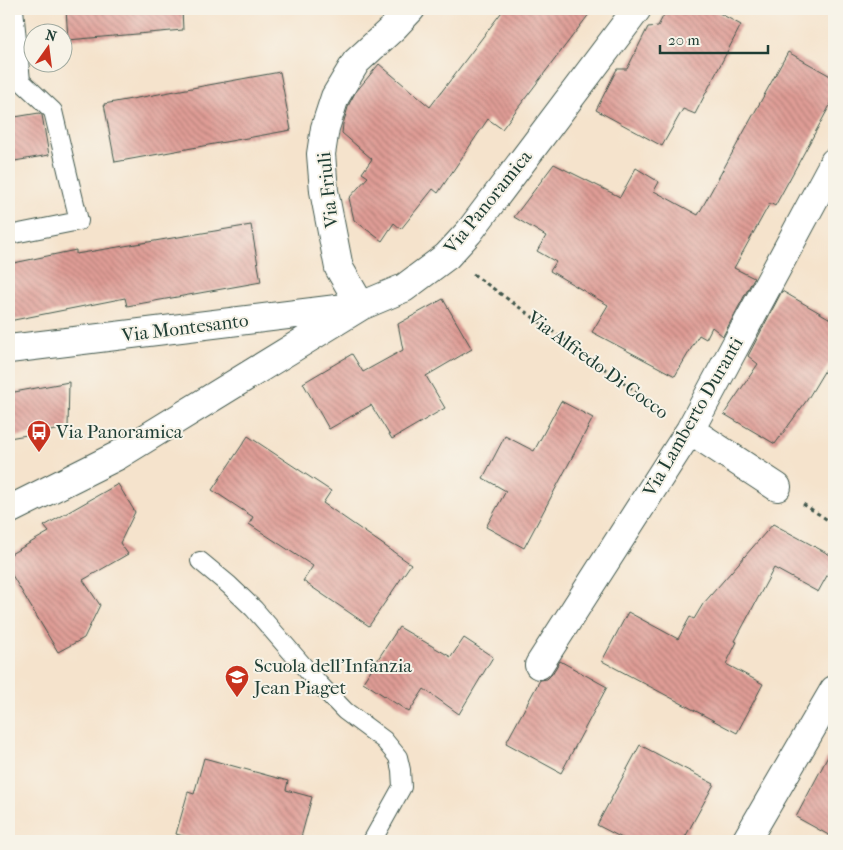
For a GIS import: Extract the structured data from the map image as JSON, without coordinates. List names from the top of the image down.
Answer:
{
  "streets": {
    "street": [
      "Via Friuli",
      "Via Panoramica",
      "Via Montesanto",
      "Via Alfredo Di Cocco",
      "Via Lamberto Duranti"
    ]
  },
  "crossings": [
    ["Via Friuli", "Via Panoramica"],
    ["Via Friuli", "Via Montesanto"],
    ["Via Panoramica", "Via Montesanto"],
    ["Via Panoramica", "Via Alfredo Di Cocco"],
    ["Via Alfredo Di Cocco", "Via Lamberto Duranti"]
  ],
  "places": {
    "bus stop": ["Via Panoramica"],
    "school or university": ["Scuola dell'Infanzia Jean Piaget"]
  },
  "scale_bar": "20 m",
  "north": "top"
}
